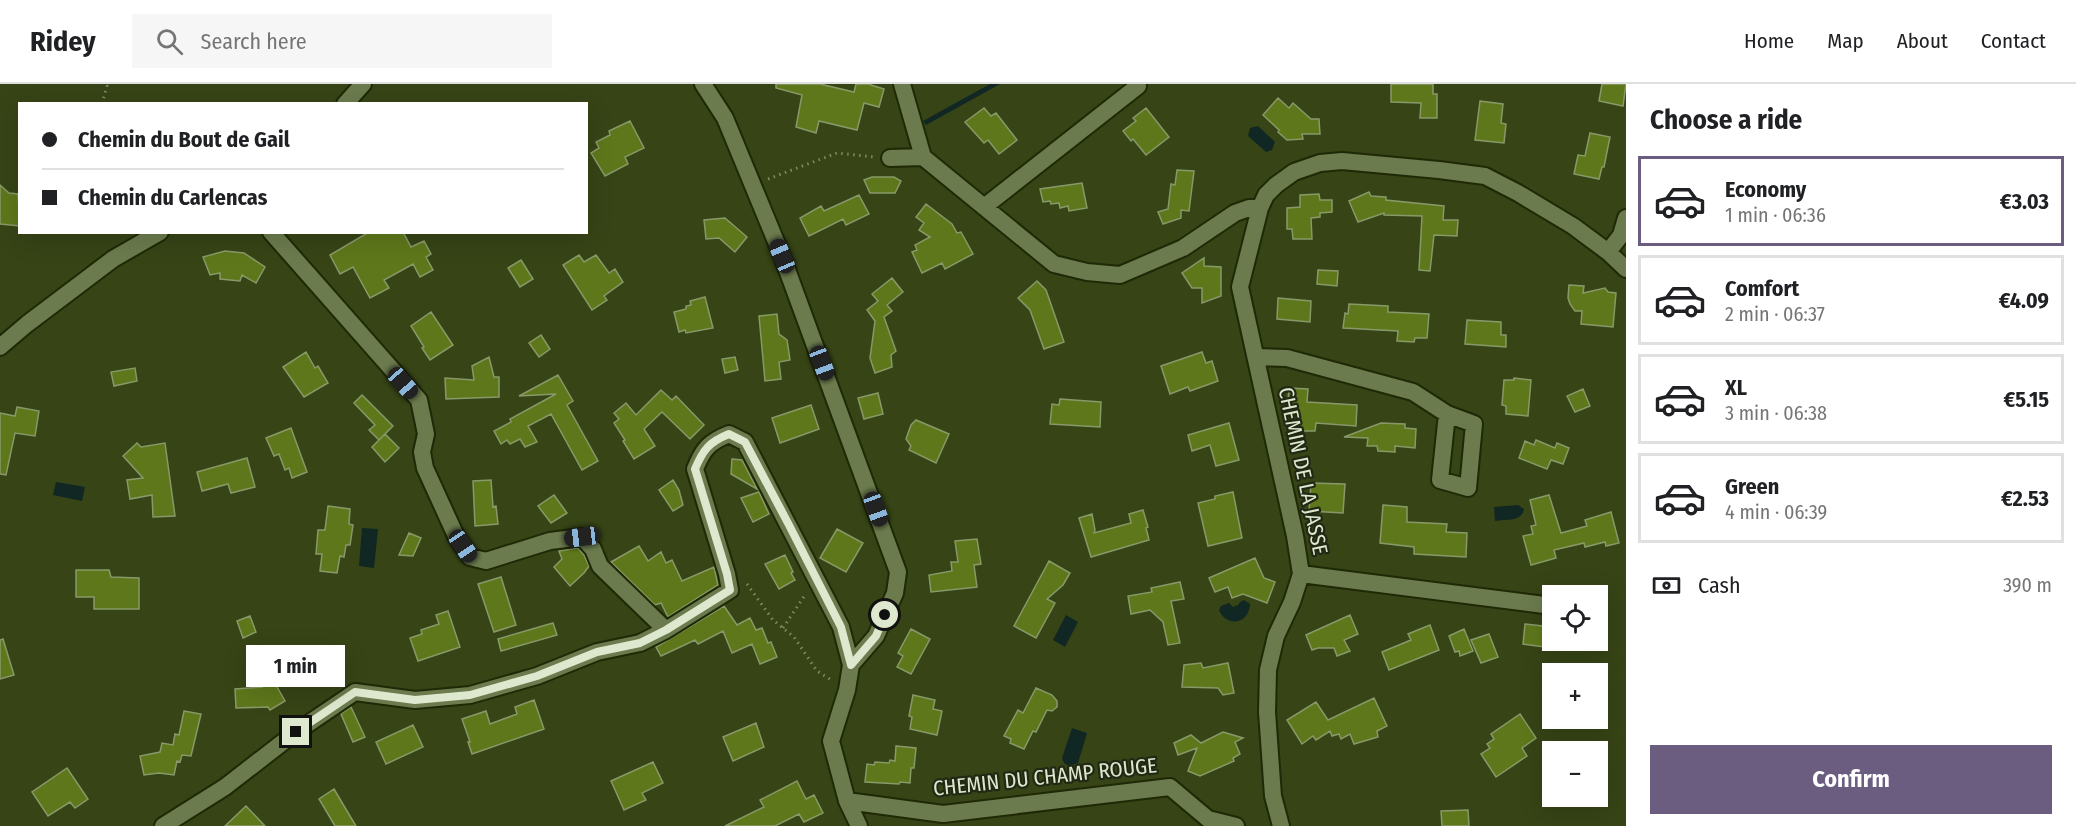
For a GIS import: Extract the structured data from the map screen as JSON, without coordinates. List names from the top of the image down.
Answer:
{
  "streets": {
    "street": ["CHEMIN DE LA JASSE", "CHEMIN DU CHAMP ROUGE"]
  },
  "page": {
    "header": "Ridey",
    "search": "Search here",
    "nav": [
      "Home",
      "Map",
      "About",
      "Contact"
    ],
    "heading": "Choose a ride",
    "banner": ["Chemin du Bout de Gail", "Chemin du Carlencas"],
    "list": [
      {
        "name": "Economy",
        "note": "1 min · 06:36",
        "value": "€3.03"
      },
      {
        "name": "Comfort",
        "note": "2 min · 06:37",
        "value": "€4.09"
      },
      {
        "name": "XL",
        "note": "3 min · 06:38",
        "value": "€5.15"
      },
      {
        "name": "Green",
        "note": "4 min · 06:39",
        "value": "€2.53"
      }
    ],
    "pay": ["Cash", "390 m"],
    "map_buttons": ["+", "−"],
    "bubble": "1 min",
    "buttons": "Confirm"
  }
}
